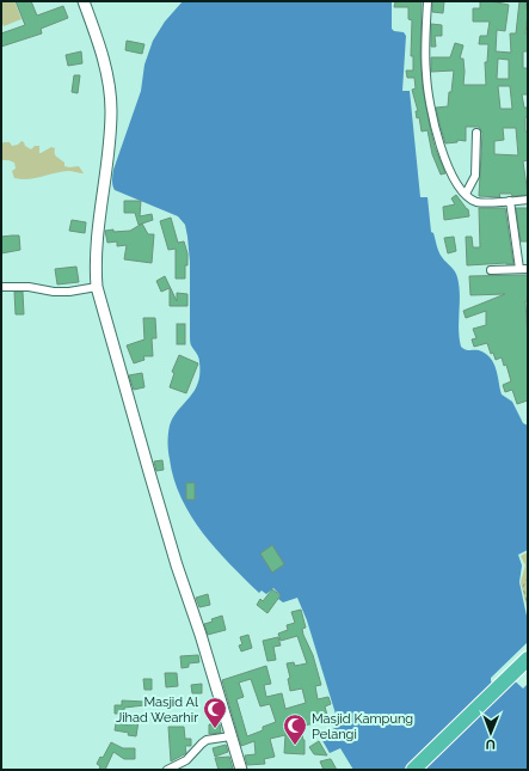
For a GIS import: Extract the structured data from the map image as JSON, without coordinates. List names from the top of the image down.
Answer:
{
  "places": {
    "mosque": ["Masjid Al Jihad Wearhir", "Masjid Kampung Pelangi"]
  },
  "north": "bottom"
}
